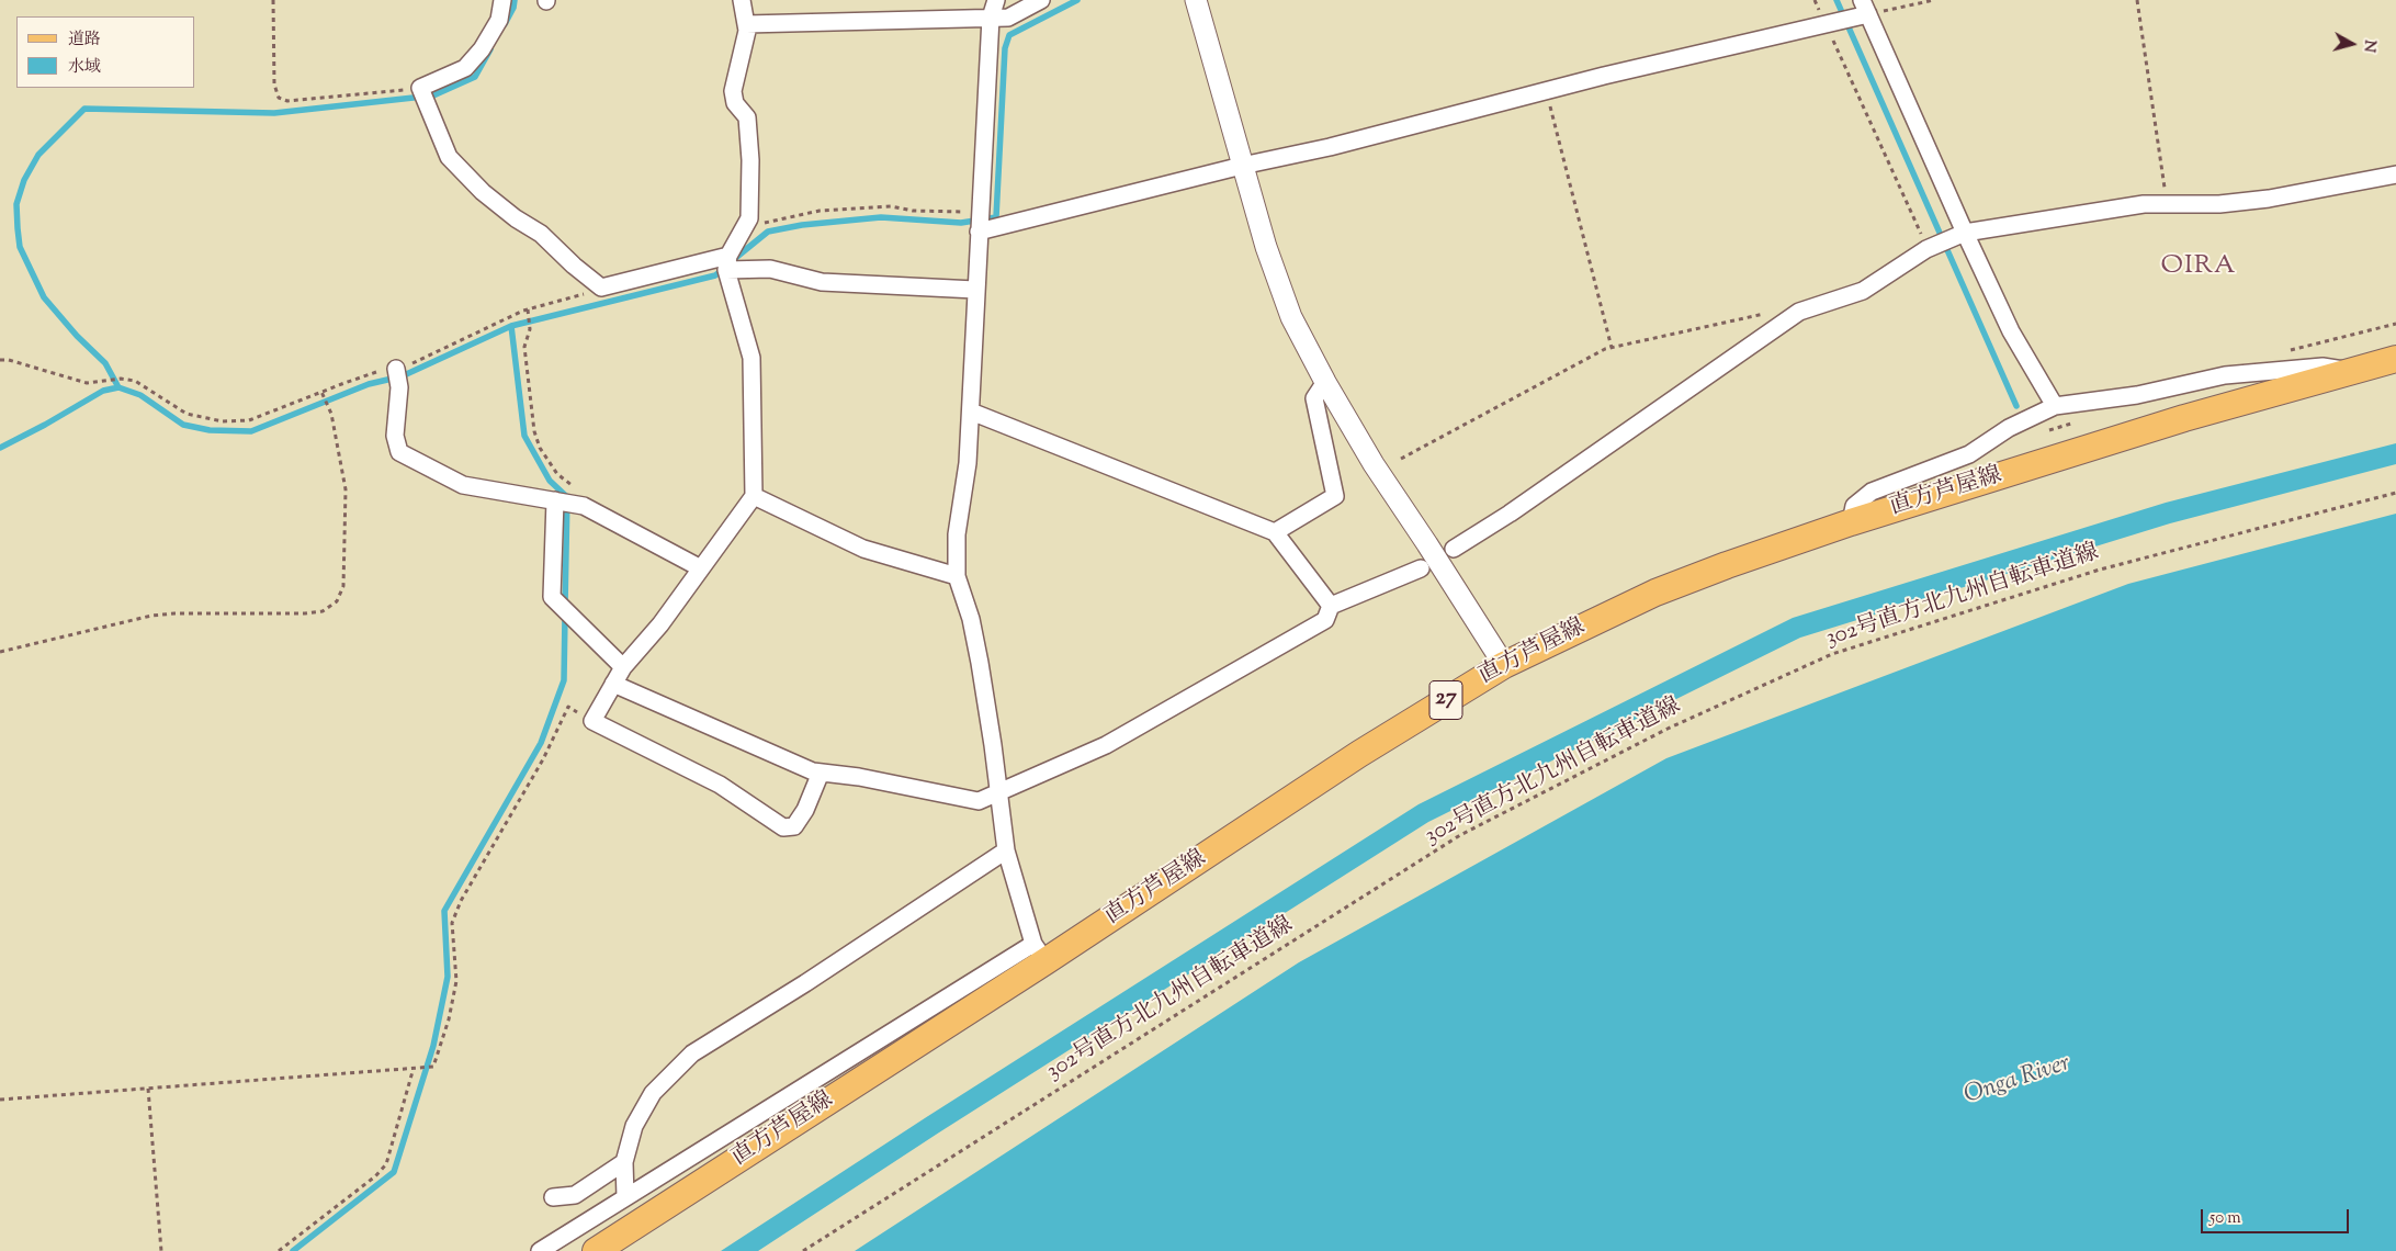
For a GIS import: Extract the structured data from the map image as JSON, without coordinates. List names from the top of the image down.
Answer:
{
  "streets": {
    "main road": ["直方芦屋線", "27"],
    "path": ["302号直方北九州自転車道線"]
  },
  "districts": ["OIRA"],
  "water": ["Onga River"],
  "legend": ["道路", "水域"],
  "scale_bar": "50 m",
  "north": "right"
}
